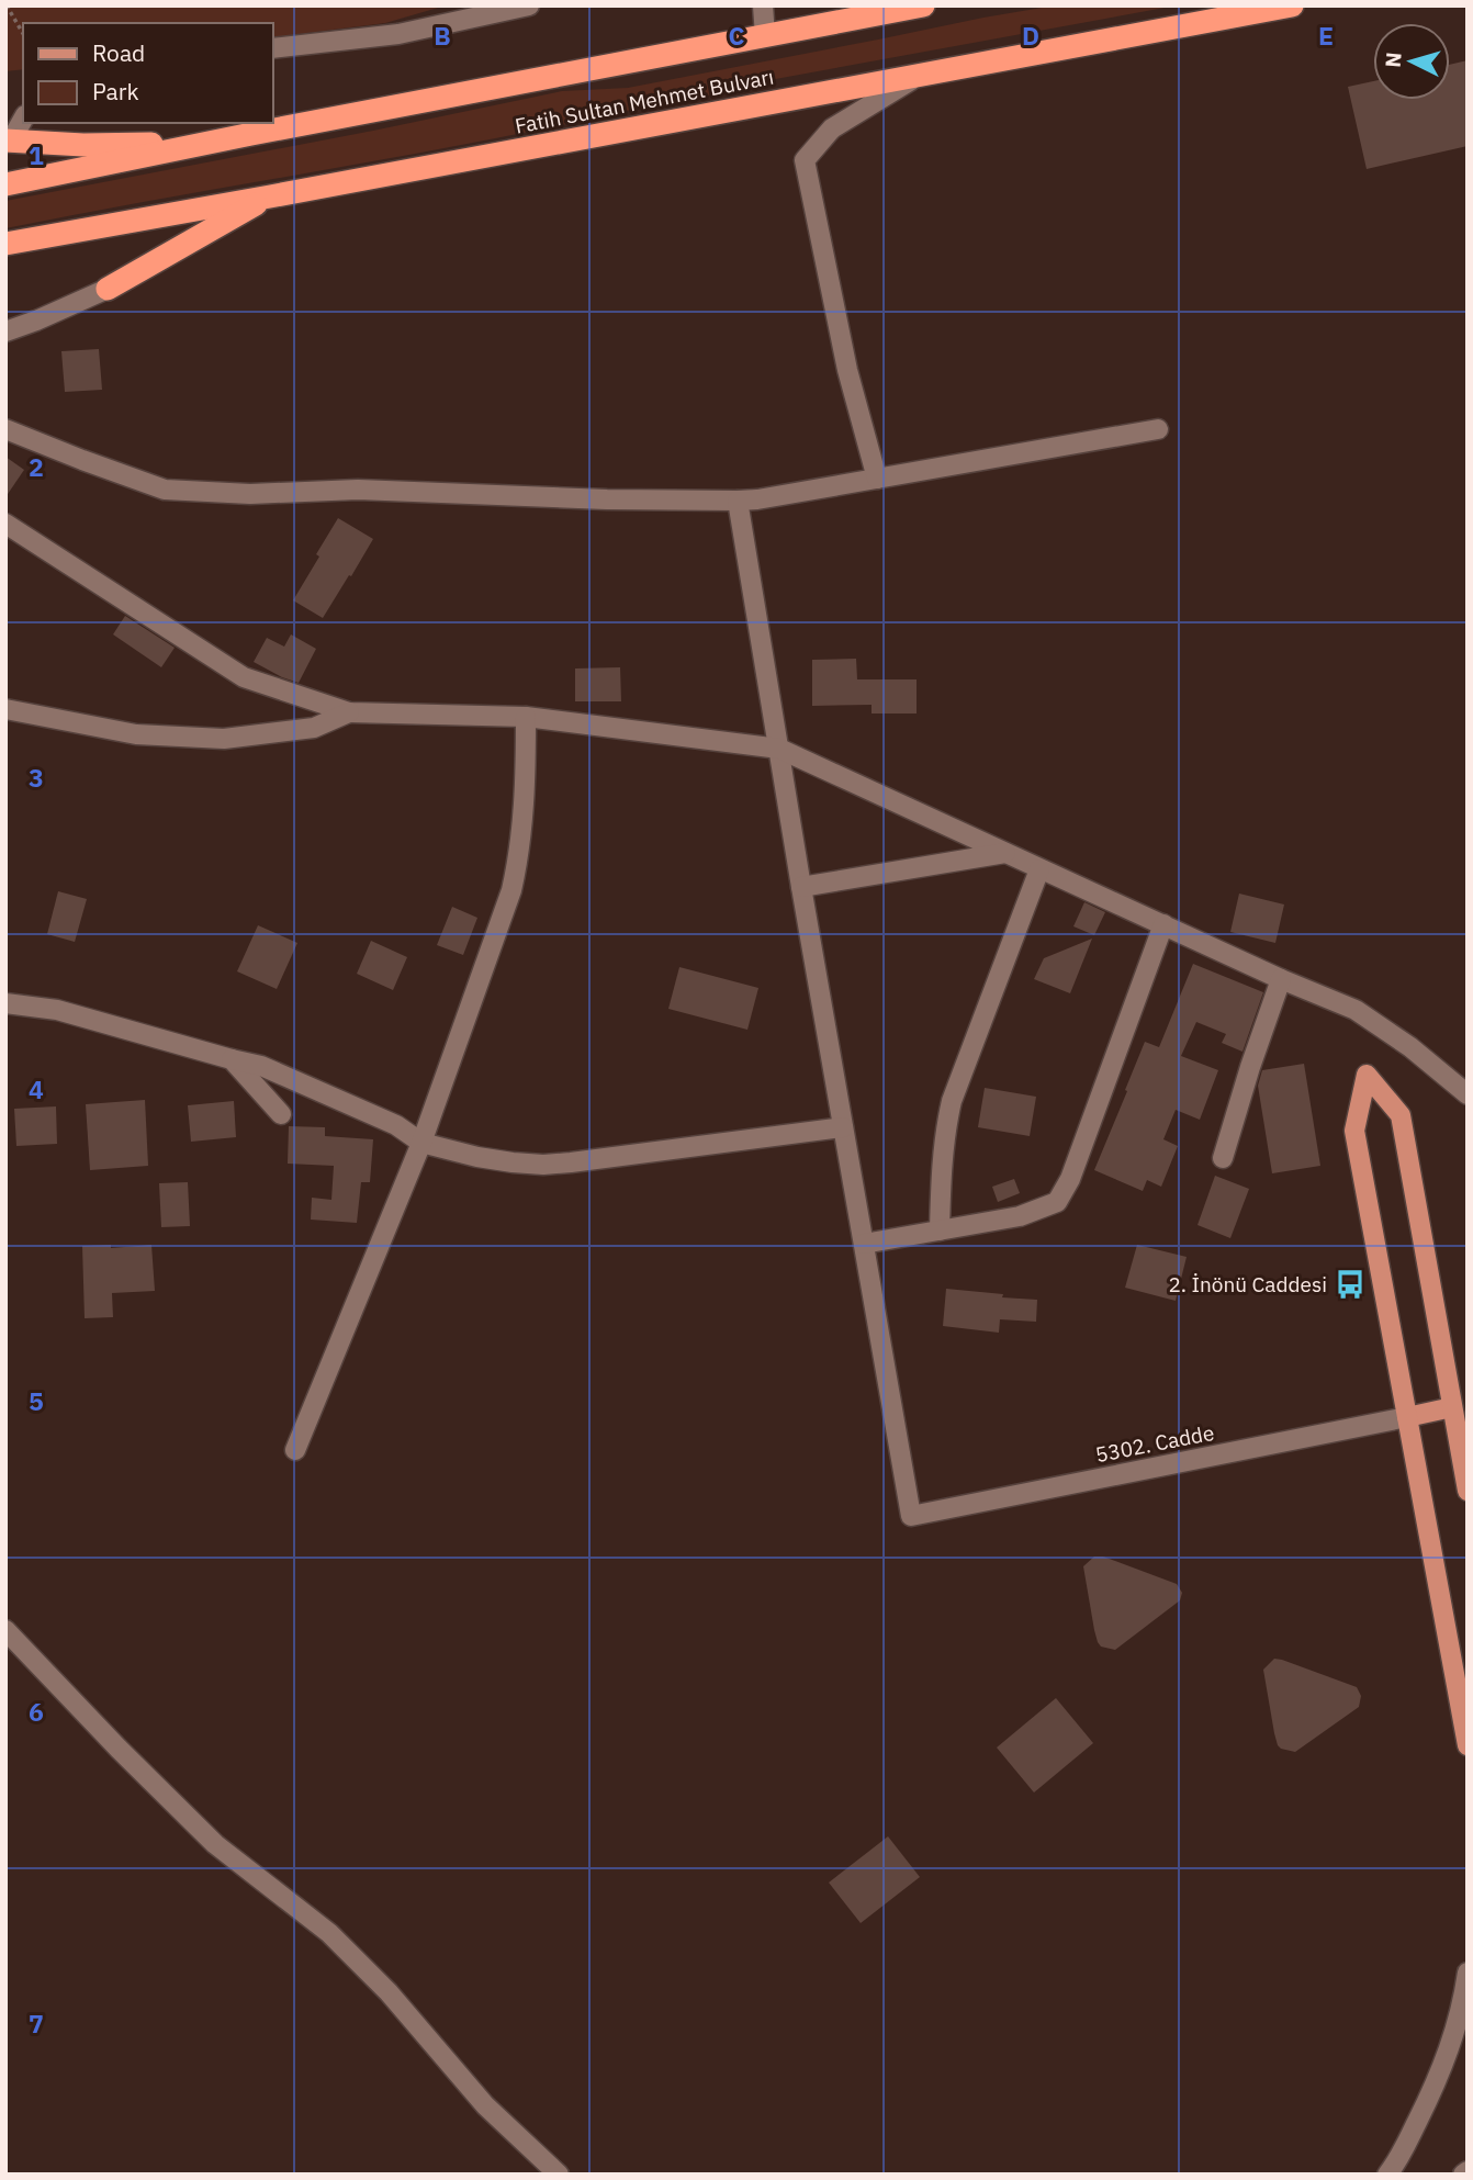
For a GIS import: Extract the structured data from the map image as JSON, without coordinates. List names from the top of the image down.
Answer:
{
  "streets": {
    "highway": ["Fatih Sultan Mehmet Bulvarı"],
    "street": ["5302. Cadde"]
  },
  "places": {
    "bus stop": ["2. İnönü Caddesi"]
  },
  "legend": ["Road", "Park"],
  "north": "left",
  "grid": {
    "columns": [
      "B",
      "C",
      "D",
      "E"
    ],
    "rows": [
      "1",
      "2",
      "3",
      "4",
      "5",
      "6",
      "7"
    ]
  }
}
